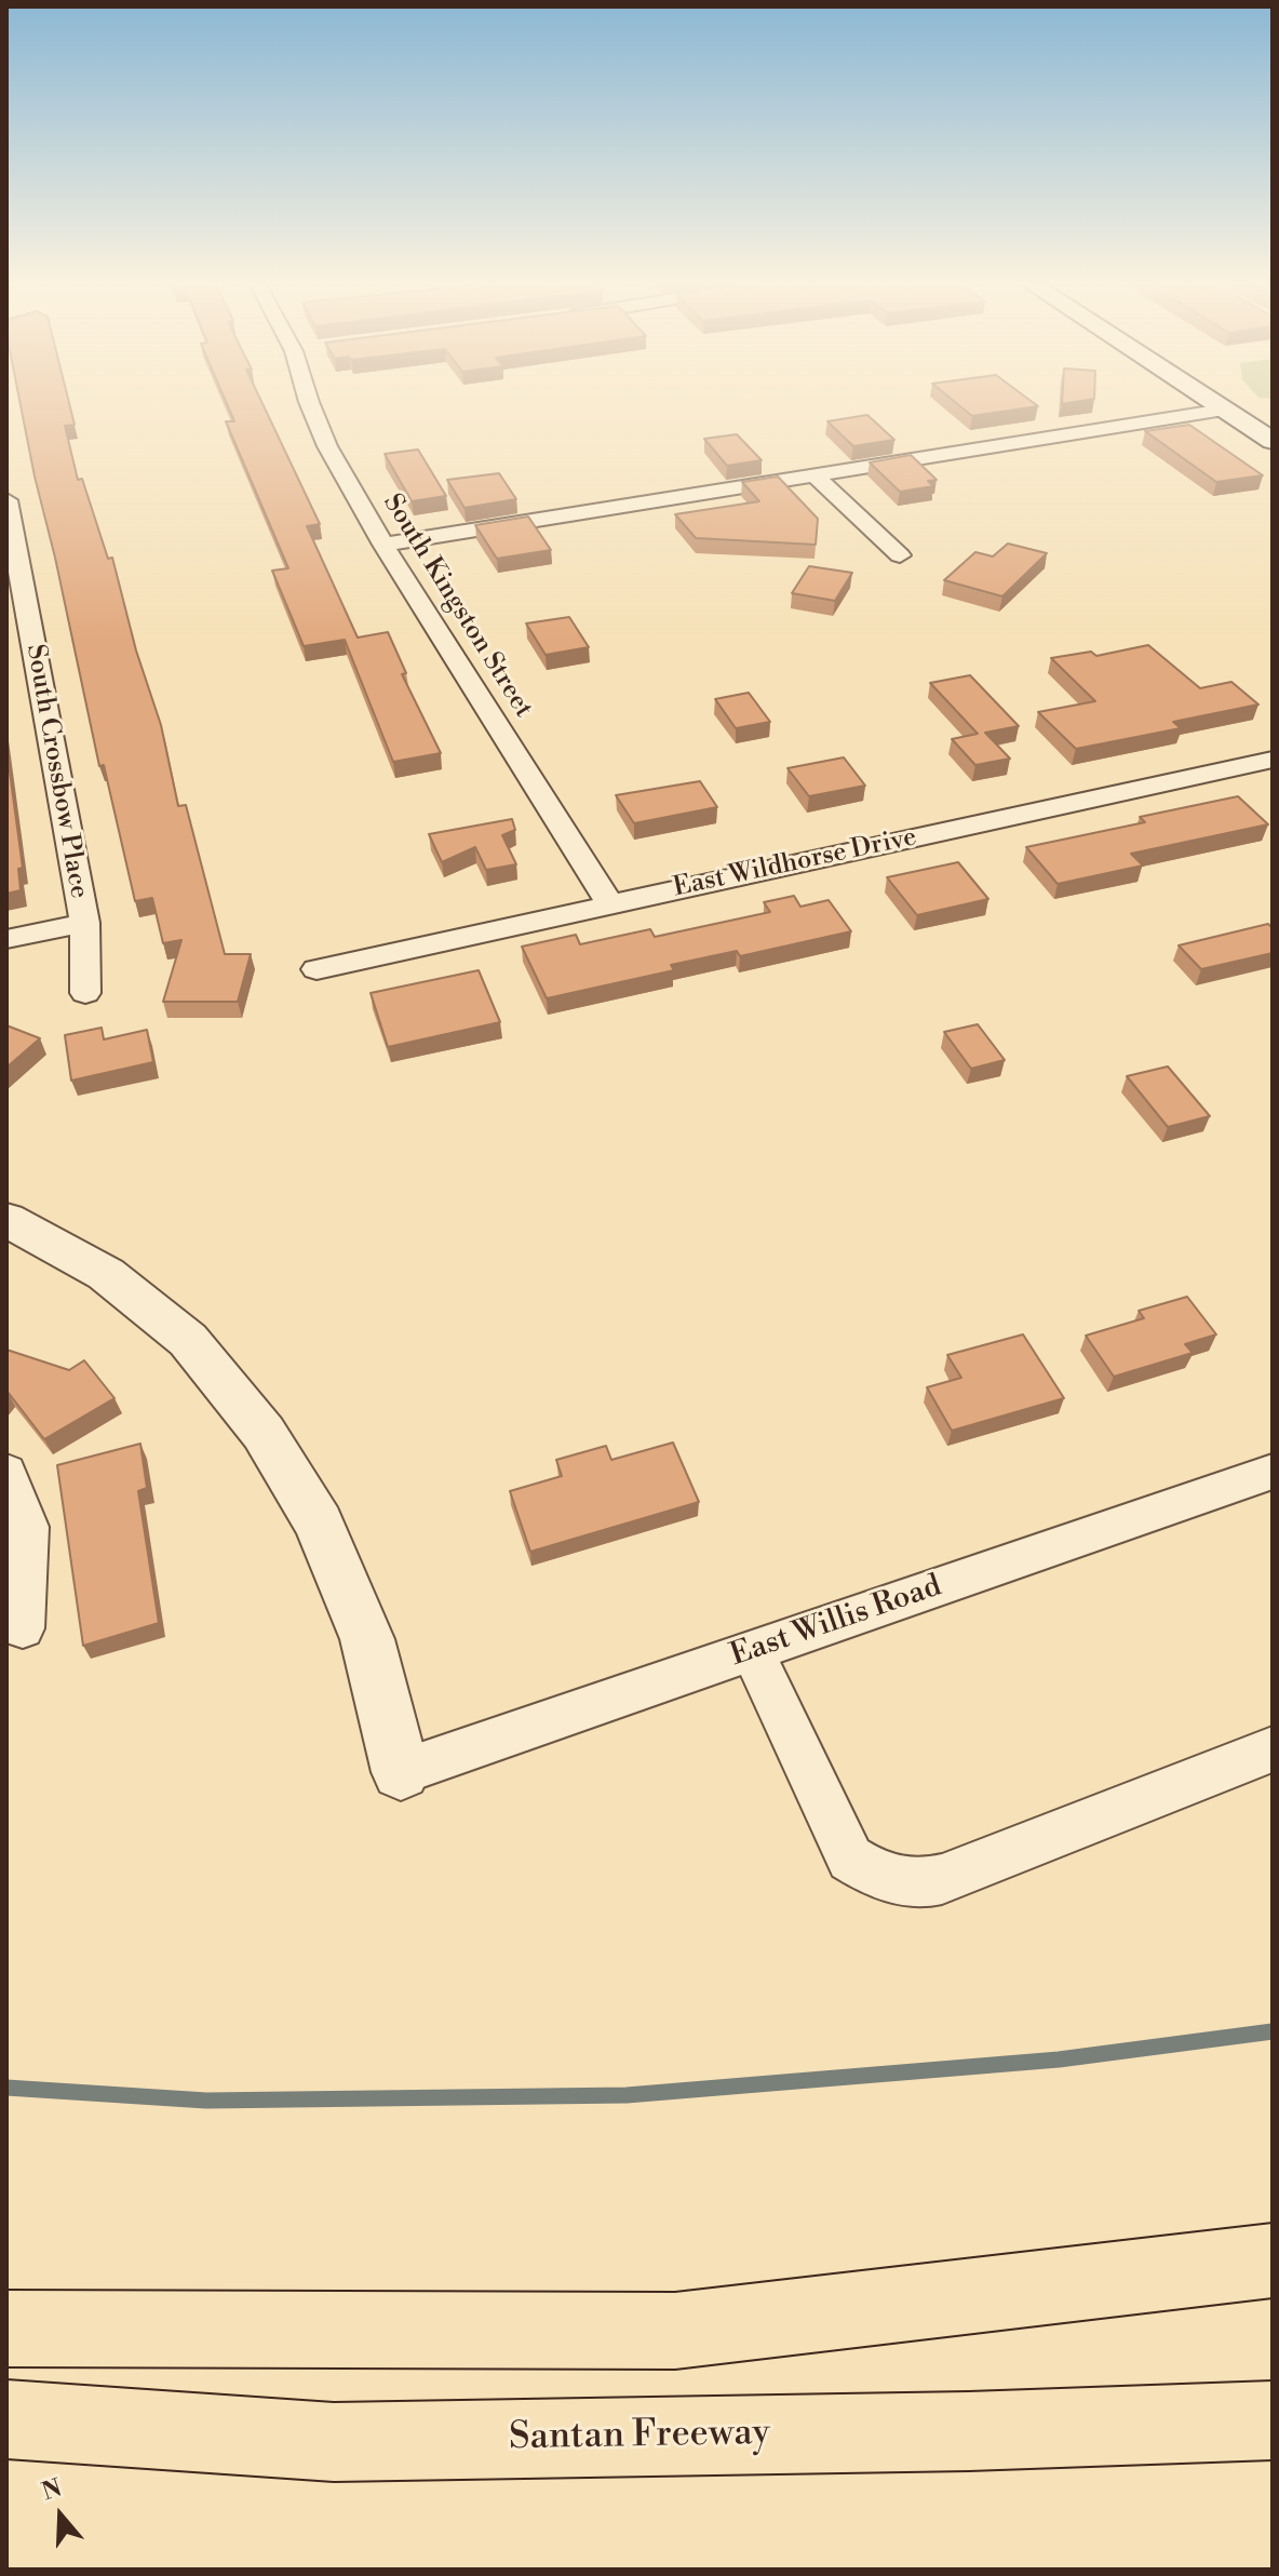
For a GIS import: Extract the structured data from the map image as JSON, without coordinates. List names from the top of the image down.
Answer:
{
  "streets": {
    "highway": ["Santan Freeway"],
    "street": [
      "South Kingston Street",
      "South Crossbow Place",
      "East Wildhorse Drive",
      "East Willis Road"
    ]
  },
  "crossings": [
    ["South Kingston Street", "East Wildhorse Drive"]
  ],
  "north": "top"
}
